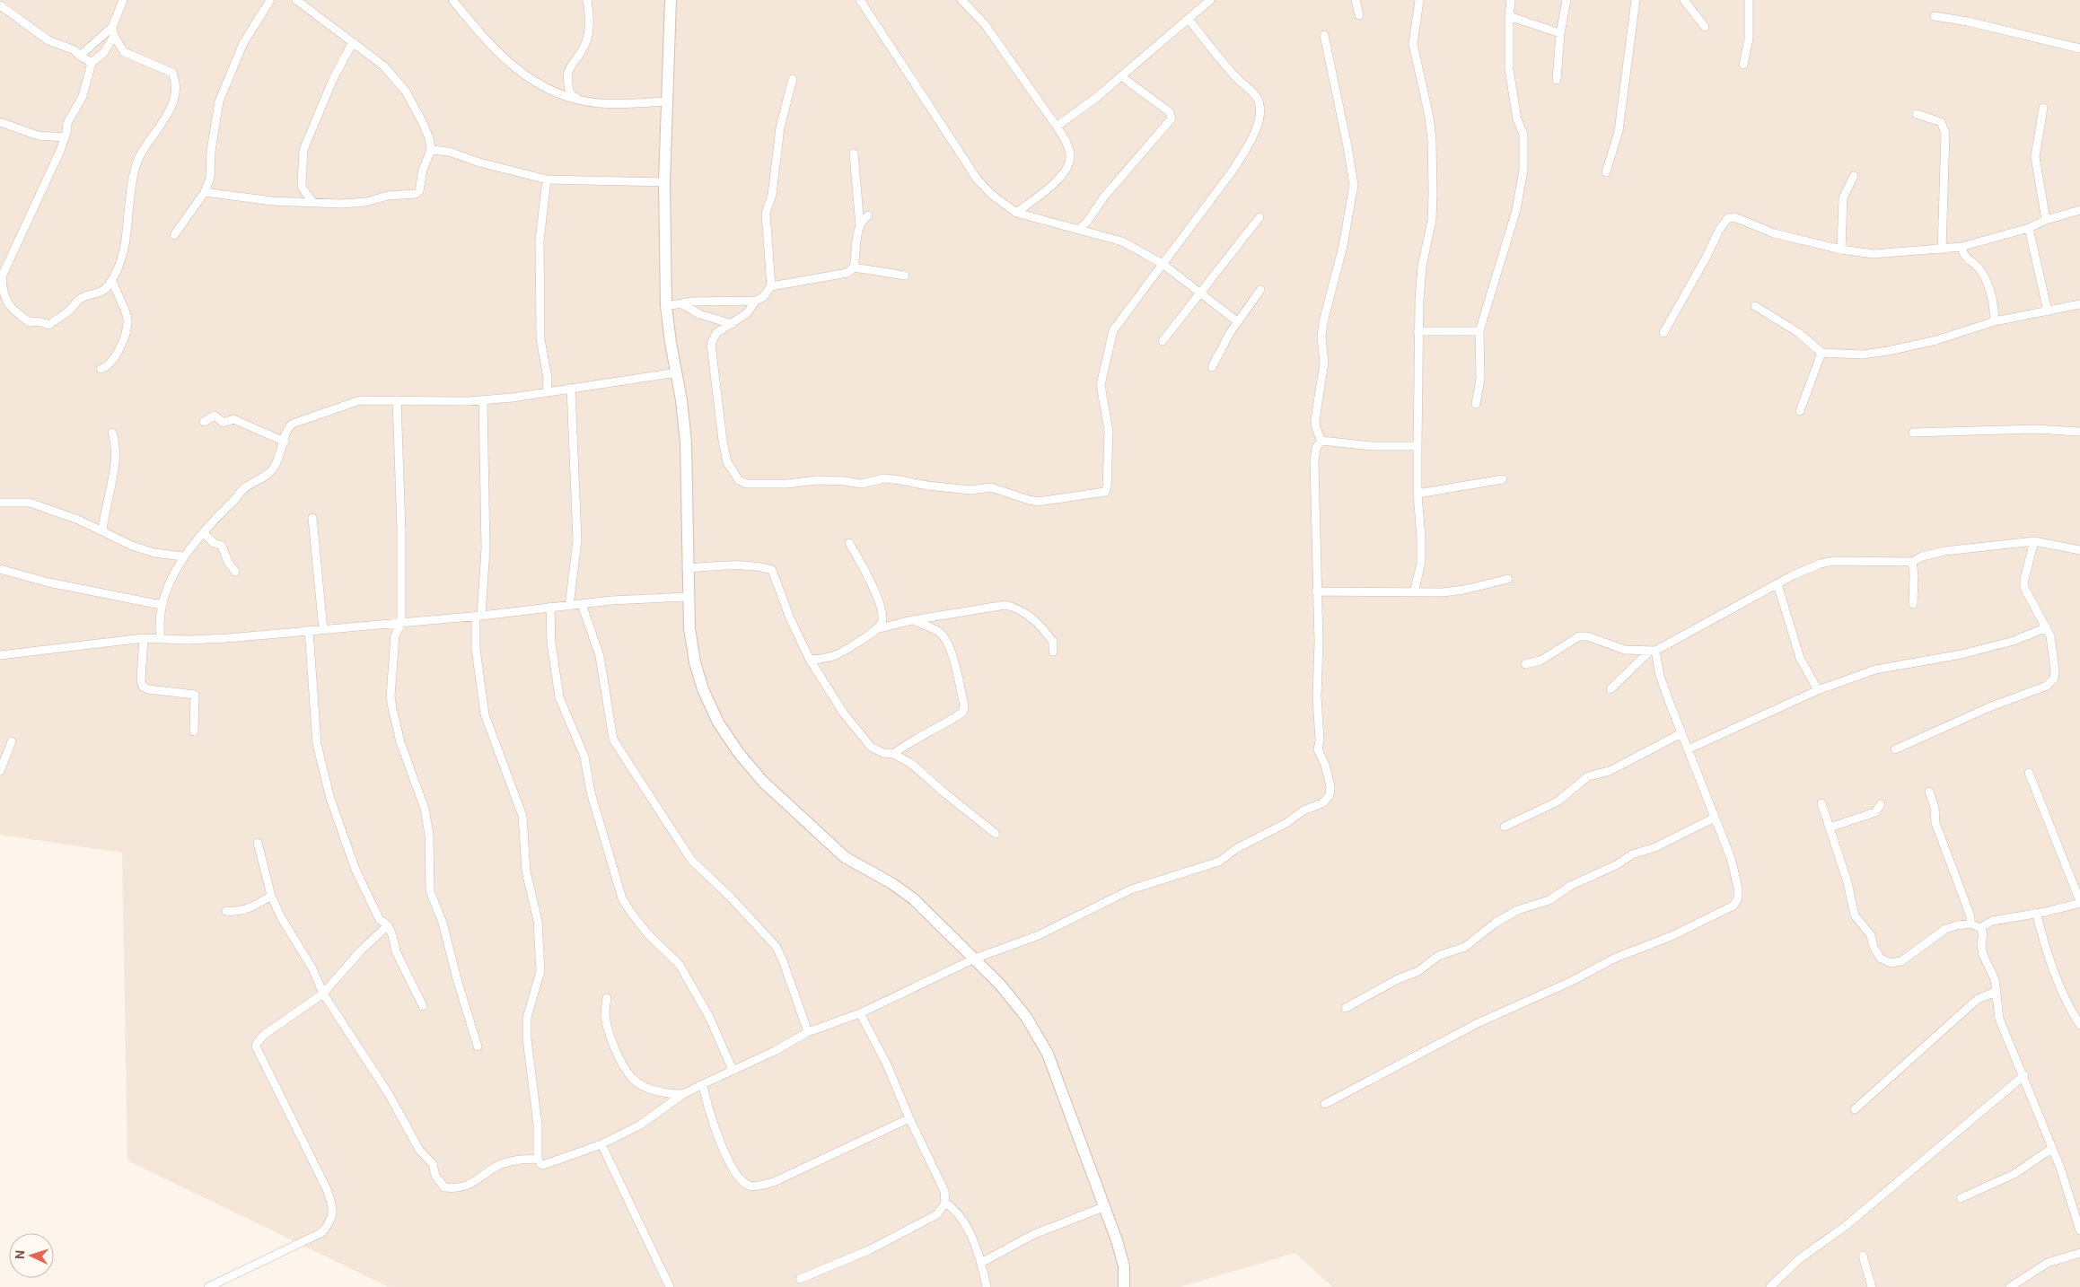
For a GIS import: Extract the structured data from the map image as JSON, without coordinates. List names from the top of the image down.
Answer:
{
  "north": "left"
}
